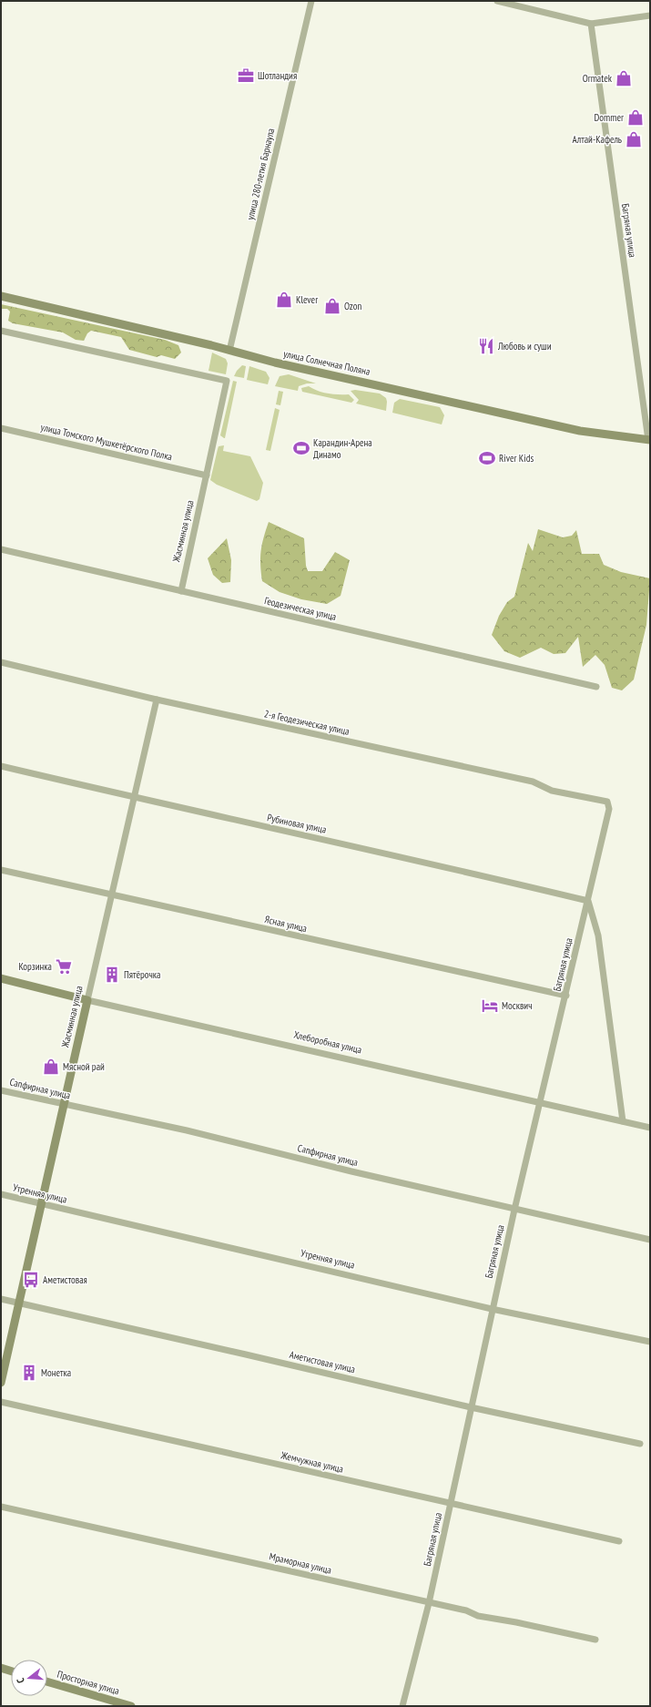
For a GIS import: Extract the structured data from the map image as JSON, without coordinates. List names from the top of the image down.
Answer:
{
  "streets": {
    "street": [
      "улица 280-летия Барнаула",
      "Багряная улица",
      "улица Солнечная Поляна",
      "улица Томского Мушкетёрского Полка",
      "Жасминная улица",
      "Геодезическая улица",
      "2-я Геодезическая улица",
      "Рубиновая улица",
      "Ясная улица",
      "Хлеборобная улица",
      "Сапфирная улица",
      "Утренняя улица",
      "Аметистовая улица",
      "Жемчужная улица",
      "Мраморная улица",
      "Просторная улица"
    ]
  },
  "crossings": [
    ["улица 280-летия Барнаула", "улица Солнечная Поляна"],
    ["Багряная улица", "улица Солнечная Поляна"],
    ["Багряная улица", "2-я Геодезическая улица"],
    ["Багряная улица", "Рубиновая улица"],
    ["Багряная улица", "Ясная улица"],
    ["Багряная улица", "Хлеборобная улица"],
    ["Багряная улица", "Сапфирная улица"],
    ["Багряная улица", "Утренняя улица"],
    ["Багряная улица", "Аметистовая улица"],
    ["Багряная улица", "Жемчужная улица"],
    ["Багряная улица", "Мраморная улица"],
    ["улица Томского Мушкетёрского Полка", "Жасминная улица"],
    ["Жасминная улица", "Геодезическая улица"],
    ["Жасминная улица", "2-я Геодезическая улица"],
    ["Жасминная улица", "Рубиновая улица"],
    ["Жасминная улица", "Ясная улица"],
    ["Жасминная улица", "Хлеборобная улица"],
    ["Жасминная улица", "Сапфирная улица"],
    ["Жасминная улица", "Утренняя улица"],
    ["Жасминная улица", "Аметистовая улица"]
  ],
  "places": {
    "office": ["Шотландия"],
    "shop": [
      "Ormatek",
      "Dommer",
      "Алтай-Кафель",
      "Klever",
      "Ozon",
      "Мясной рай"
    ],
    "restaurant": ["Любовь и суши"],
    "sports": ["Карандин-Арена Динамо", "River Kids"],
    "supermarket": ["Корзинка"],
    "building": ["Пятёрочка", "Монетка"],
    "hotel": ["Москвич"],
    "bus stop": ["Аметистовая"]
  },
  "north": "left"
}
